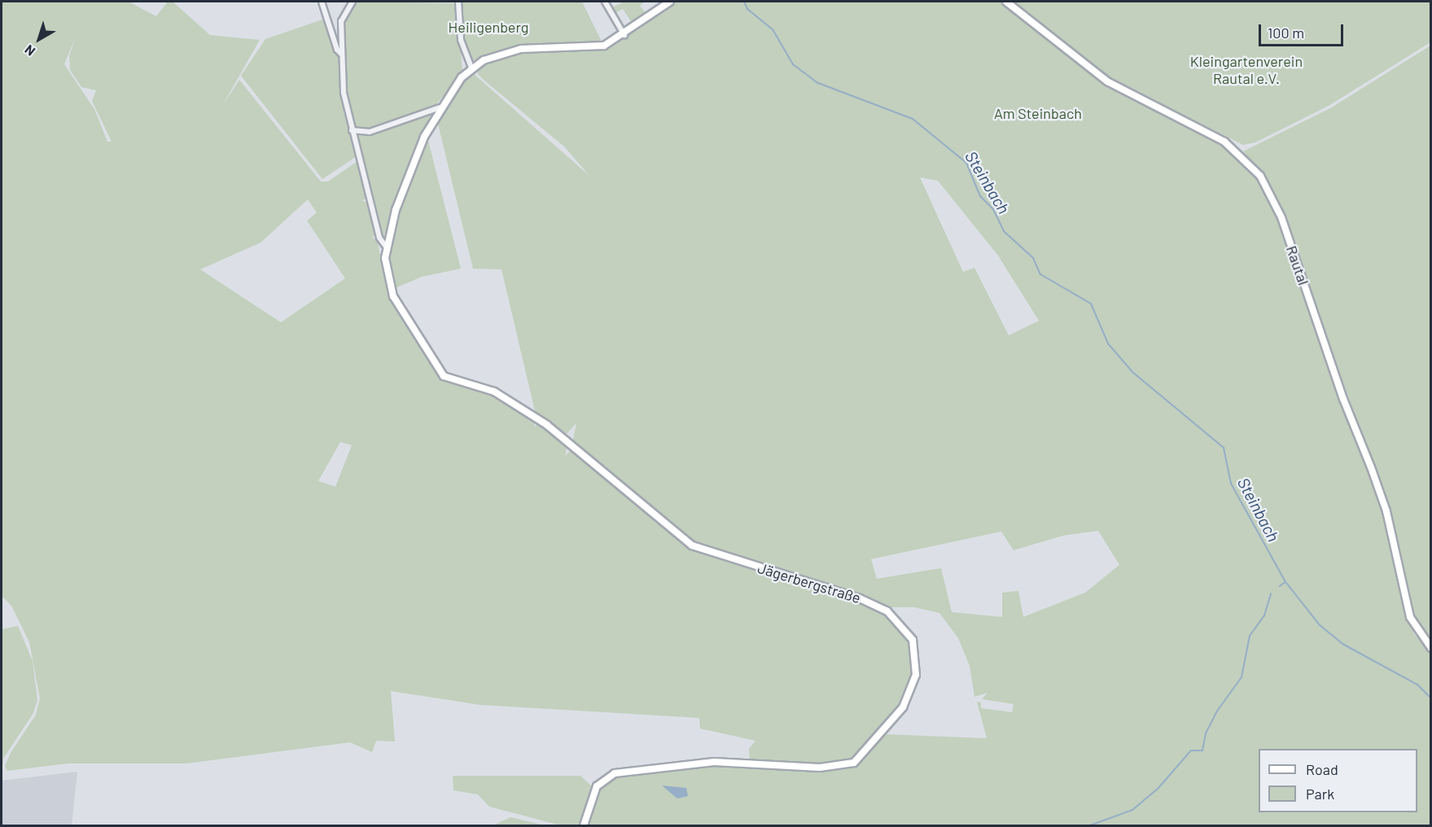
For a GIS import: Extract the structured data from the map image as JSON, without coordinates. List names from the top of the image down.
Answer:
{
  "streets": {
    "street": ["Rautal", "Jägerbergstraße"]
  },
  "water": ["Steinbach"],
  "parks": ["Heiligenberg", "Kleingartenverein Rautal e.V.", "Am Steinbach"],
  "legend": ["Road", "Park"],
  "scale_bar": "100 m",
  "north": "bottom left"
}
